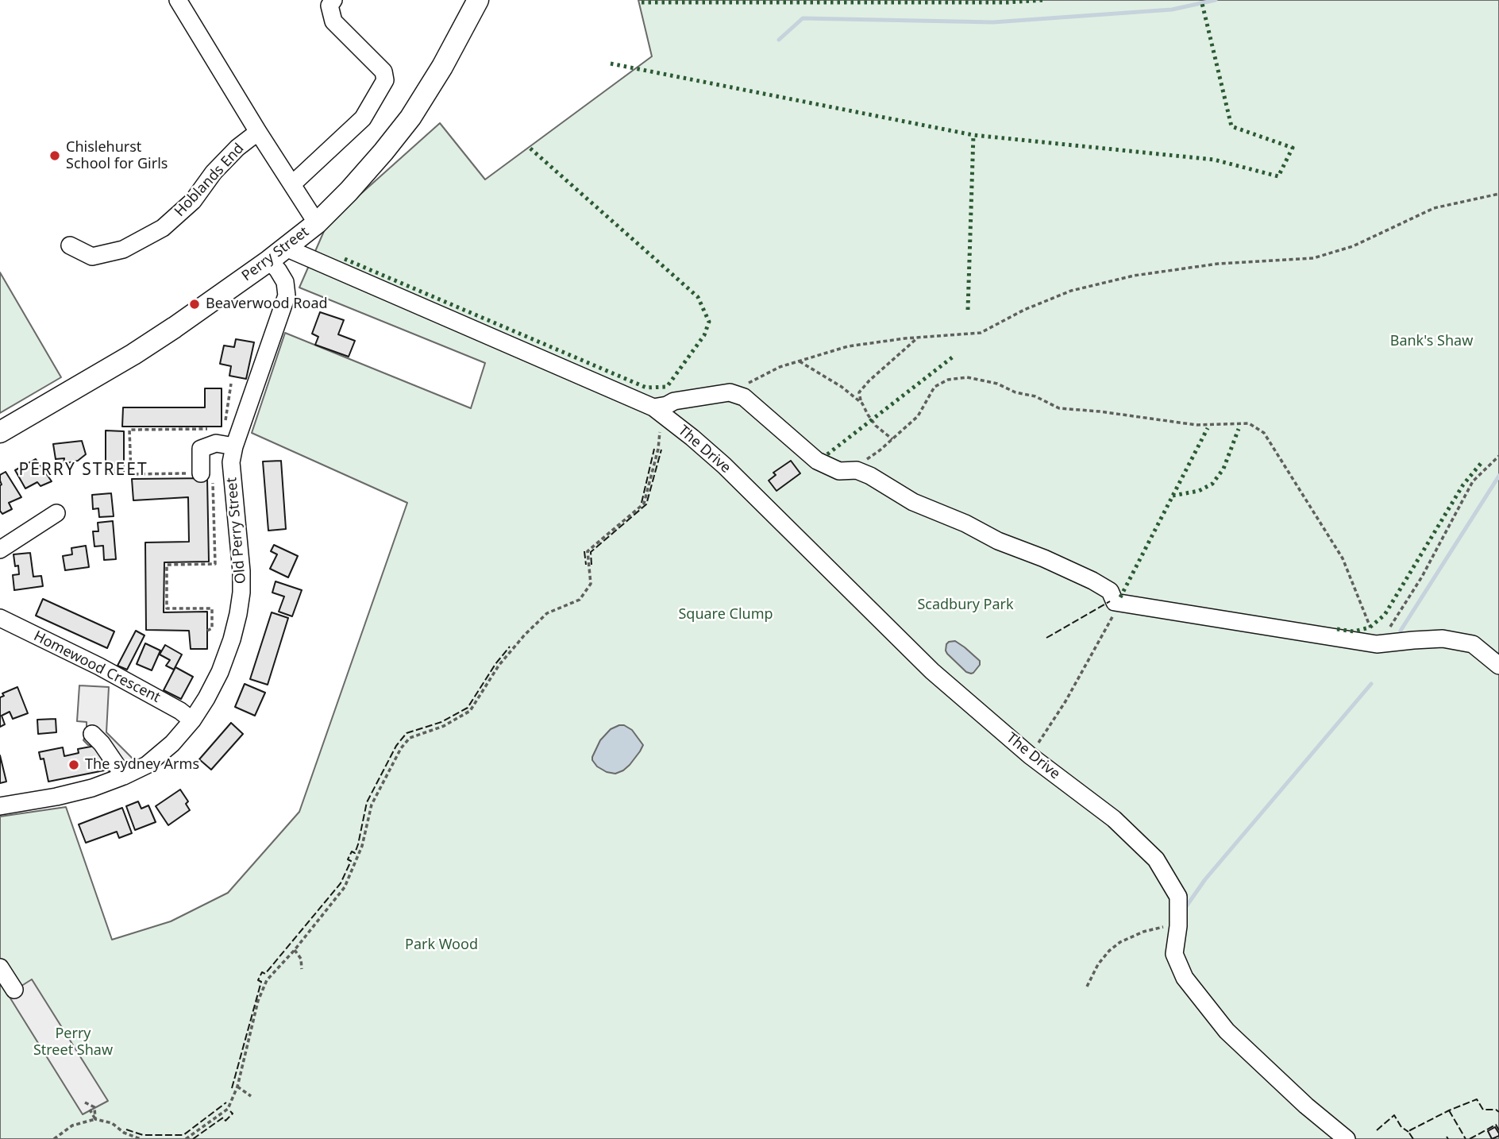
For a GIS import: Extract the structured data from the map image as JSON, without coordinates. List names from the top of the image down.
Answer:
{
  "streets": {
    "main road": ["Perry Street"],
    "street": [
      "Hoblands End",
      "The Drive",
      "Old Perry Street",
      "Homewood Crescent"
    ]
  },
  "crossings": [
    ["Perry Street", "The Drive"],
    ["Perry Street", "Old Perry Street"],
    ["Old Perry Street", "Homewood Crescent"]
  ],
  "districts": ["PERRY STREET"],
  "parks": [
    "Bank's Shaw",
    "Scadbury Park",
    "Square Clump",
    "Park Wood",
    "Perry Street Shaw"
  ],
  "places": ["Chislehurst School for Girls", "Beaverwood Road", "The sydney Arms"]
}
